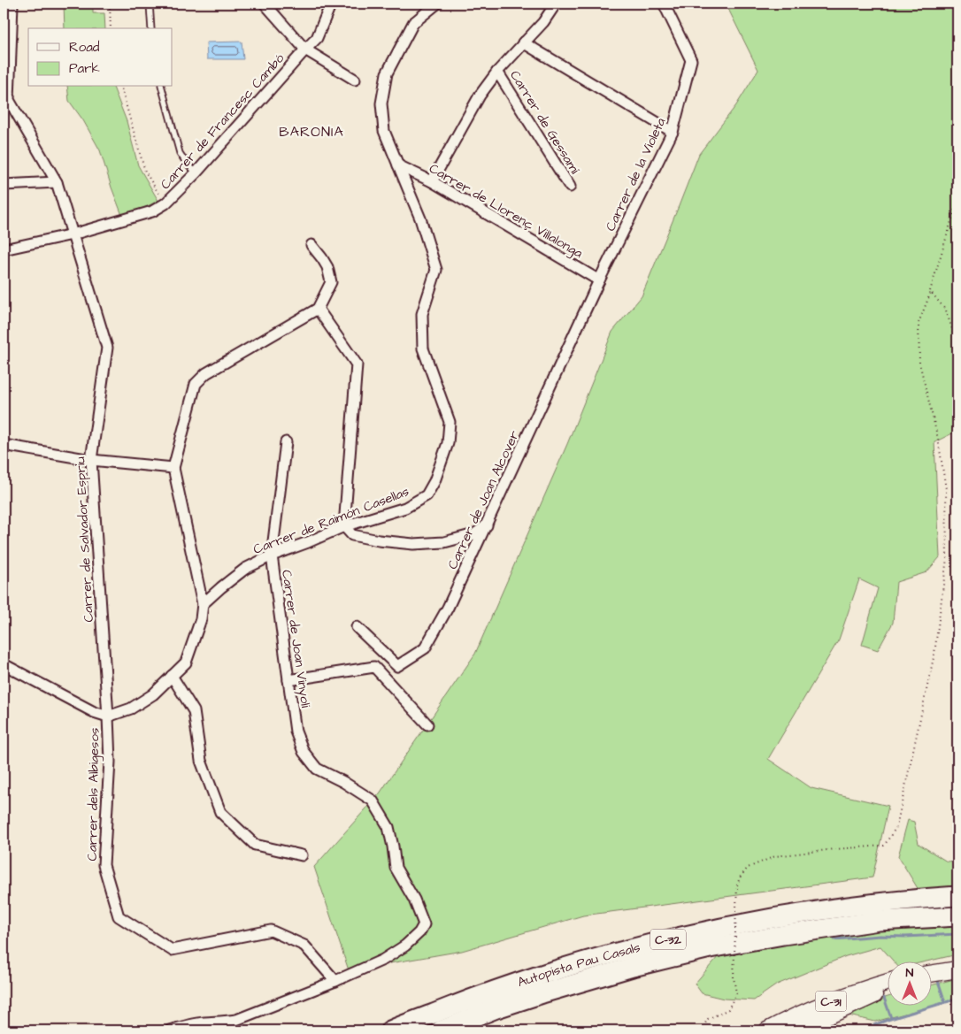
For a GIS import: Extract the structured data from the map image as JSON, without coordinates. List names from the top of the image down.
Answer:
{
  "streets": {
    "highway": ["C-32", "Autopista Pau Casals"],
    "main road": ["C-31"],
    "street": [
      "Carrer de Francesc Cambó",
      "Carrer de Gessamí",
      "Carrer de la Violeta",
      "Carrer de Llorenç Villalonga",
      "Carrer de Joan Alcover",
      "Carrer de Raimón Casellas",
      "Carrer de Salvador Espriu",
      "Carrer de Joan Vinyoli",
      "Carrer dels Albigesos"
    ]
  },
  "crossings": [
    ["Carrer de Francesc Cambó", "Carrer de Salvador Espriu"],
    ["Carrer de la Violeta", "Carrer de Llorenç Villalonga"],
    ["Carrer de la Violeta", "Carrer de Joan Alcover"],
    ["Carrer de Llorenç Villalonga", "Carrer de Joan Alcover"],
    ["Carrer de Llorenç Villalonga", "Carrer de Raimón Casellas"],
    ["Carrer de Raimón Casellas", "Carrer de Joan Vinyoli"],
    ["Carrer de Salvador Espriu", "Carrer dels Albigesos"],
    ["Carrer de Joan Vinyoli", "Carrer dels Albigesos"]
  ],
  "districts": ["BARONIA"],
  "legend": ["Road", "Park"],
  "north": "top"
}
